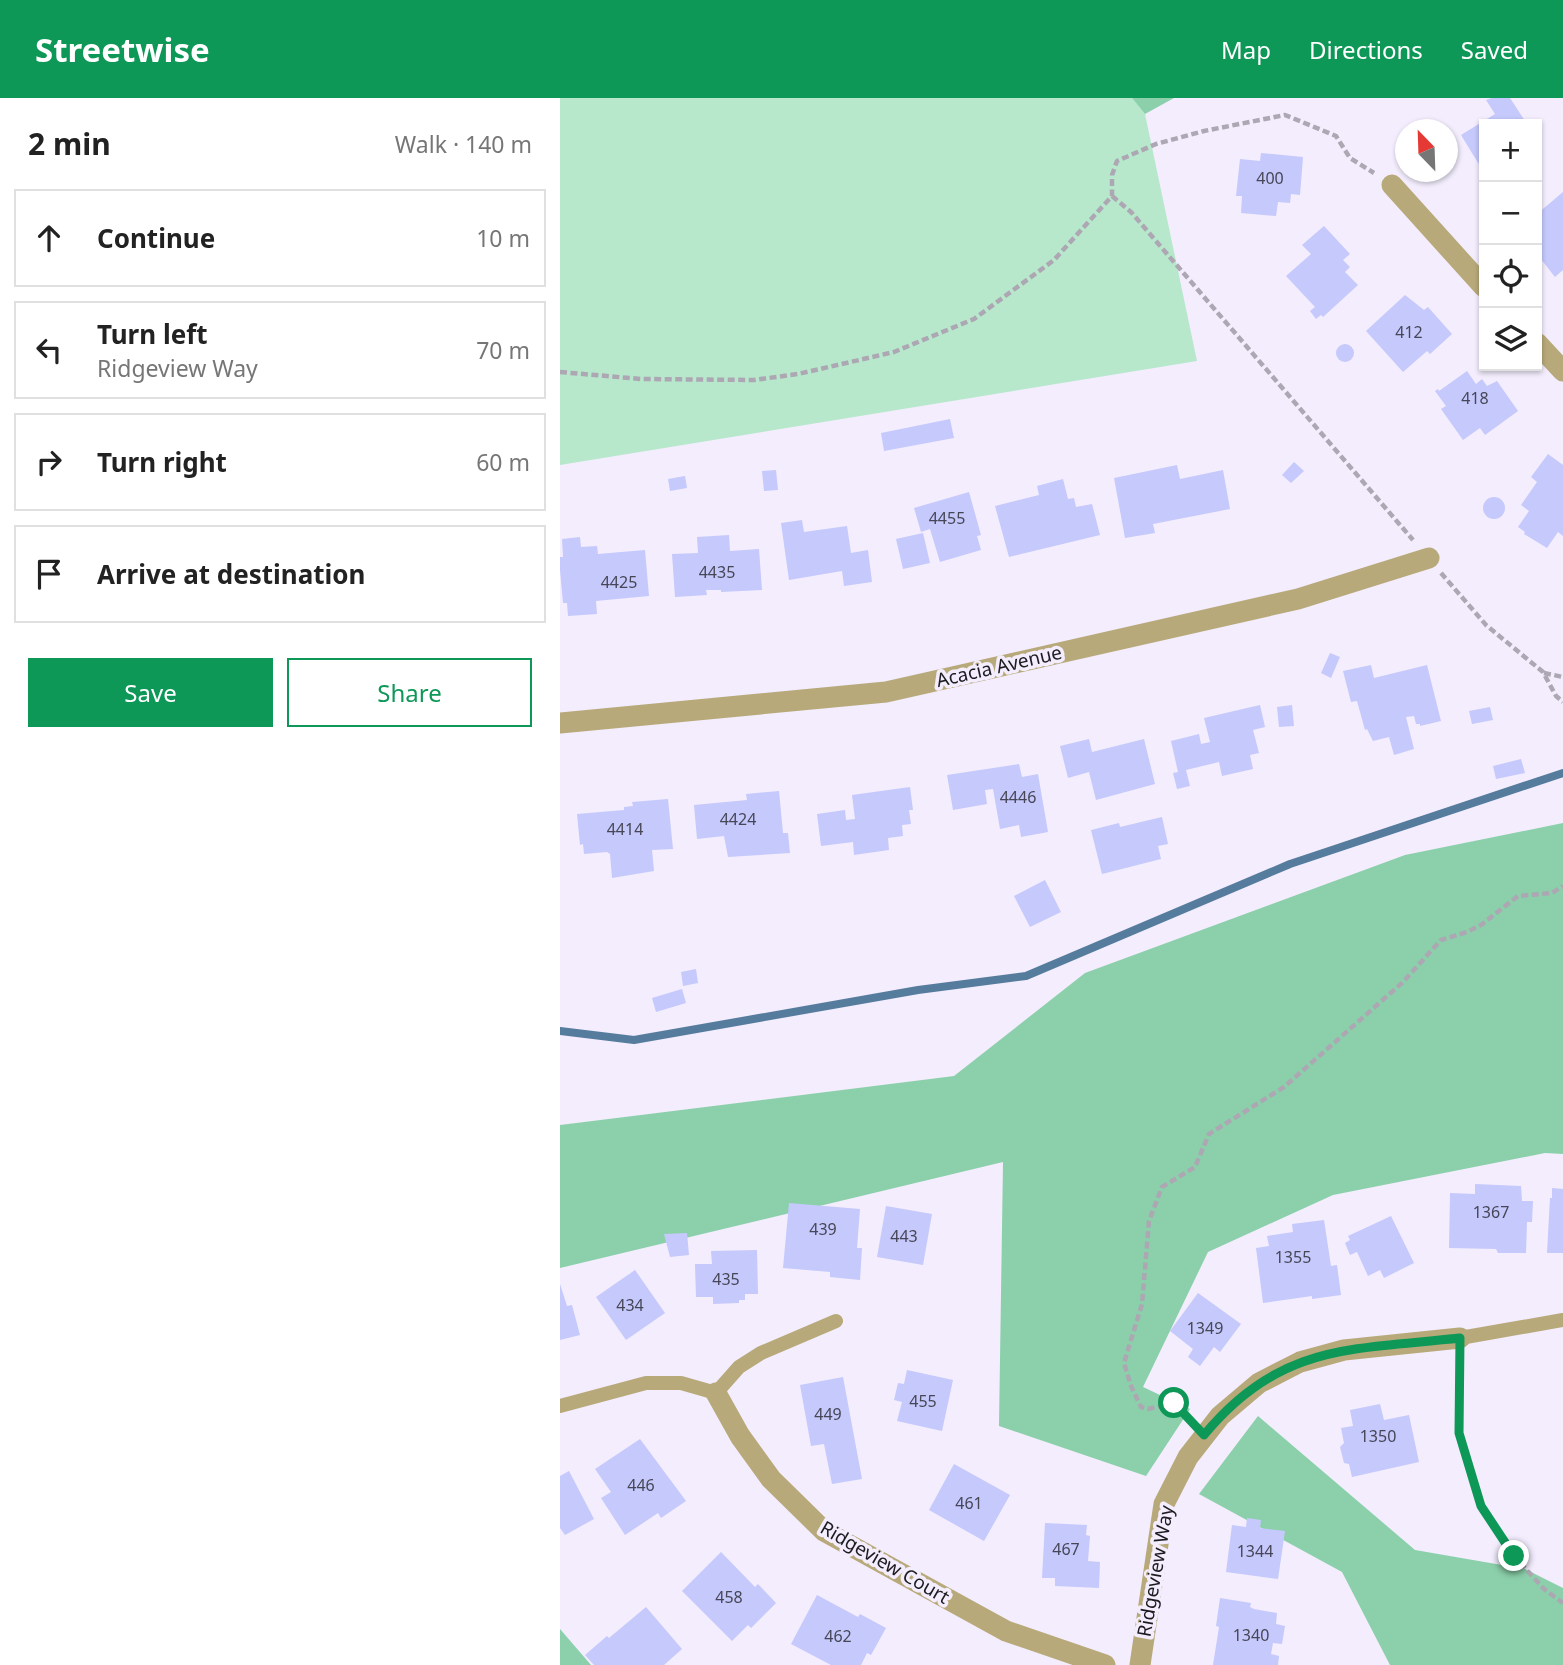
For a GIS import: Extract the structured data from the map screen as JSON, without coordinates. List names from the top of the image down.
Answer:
{
  "streets": {
    "street": ["Acacia Avenue", "Ridgeview Court", "Ridgeview Way"]
  },
  "house_numbers": [
    "400",
    "412",
    "418",
    "4455",
    "4435",
    "4425",
    "4446",
    "4424",
    "4414",
    "1367",
    "439",
    "443",
    "1355",
    "435",
    "434",
    "1349",
    "455",
    "449",
    "1350",
    "446",
    "461",
    "467",
    "1344",
    "458",
    "1340",
    "462"
  ],
  "north": "top left",
  "page": {
    "header": "Streetwise",
    "nav": ["Map", "Directions", "Saved"],
    "heading": ["2 min", "Walk · 140 m"],
    "map_buttons": ["+", "−"],
    "list": [
      ["Continue", "10 m"],
      ["Turn left", "Ridgeview Way", "70 m"],
      ["Turn right", "60 m"],
      "Arrive at destination"
    ],
    "buttons": ["Save", "Share"]
  }
}
